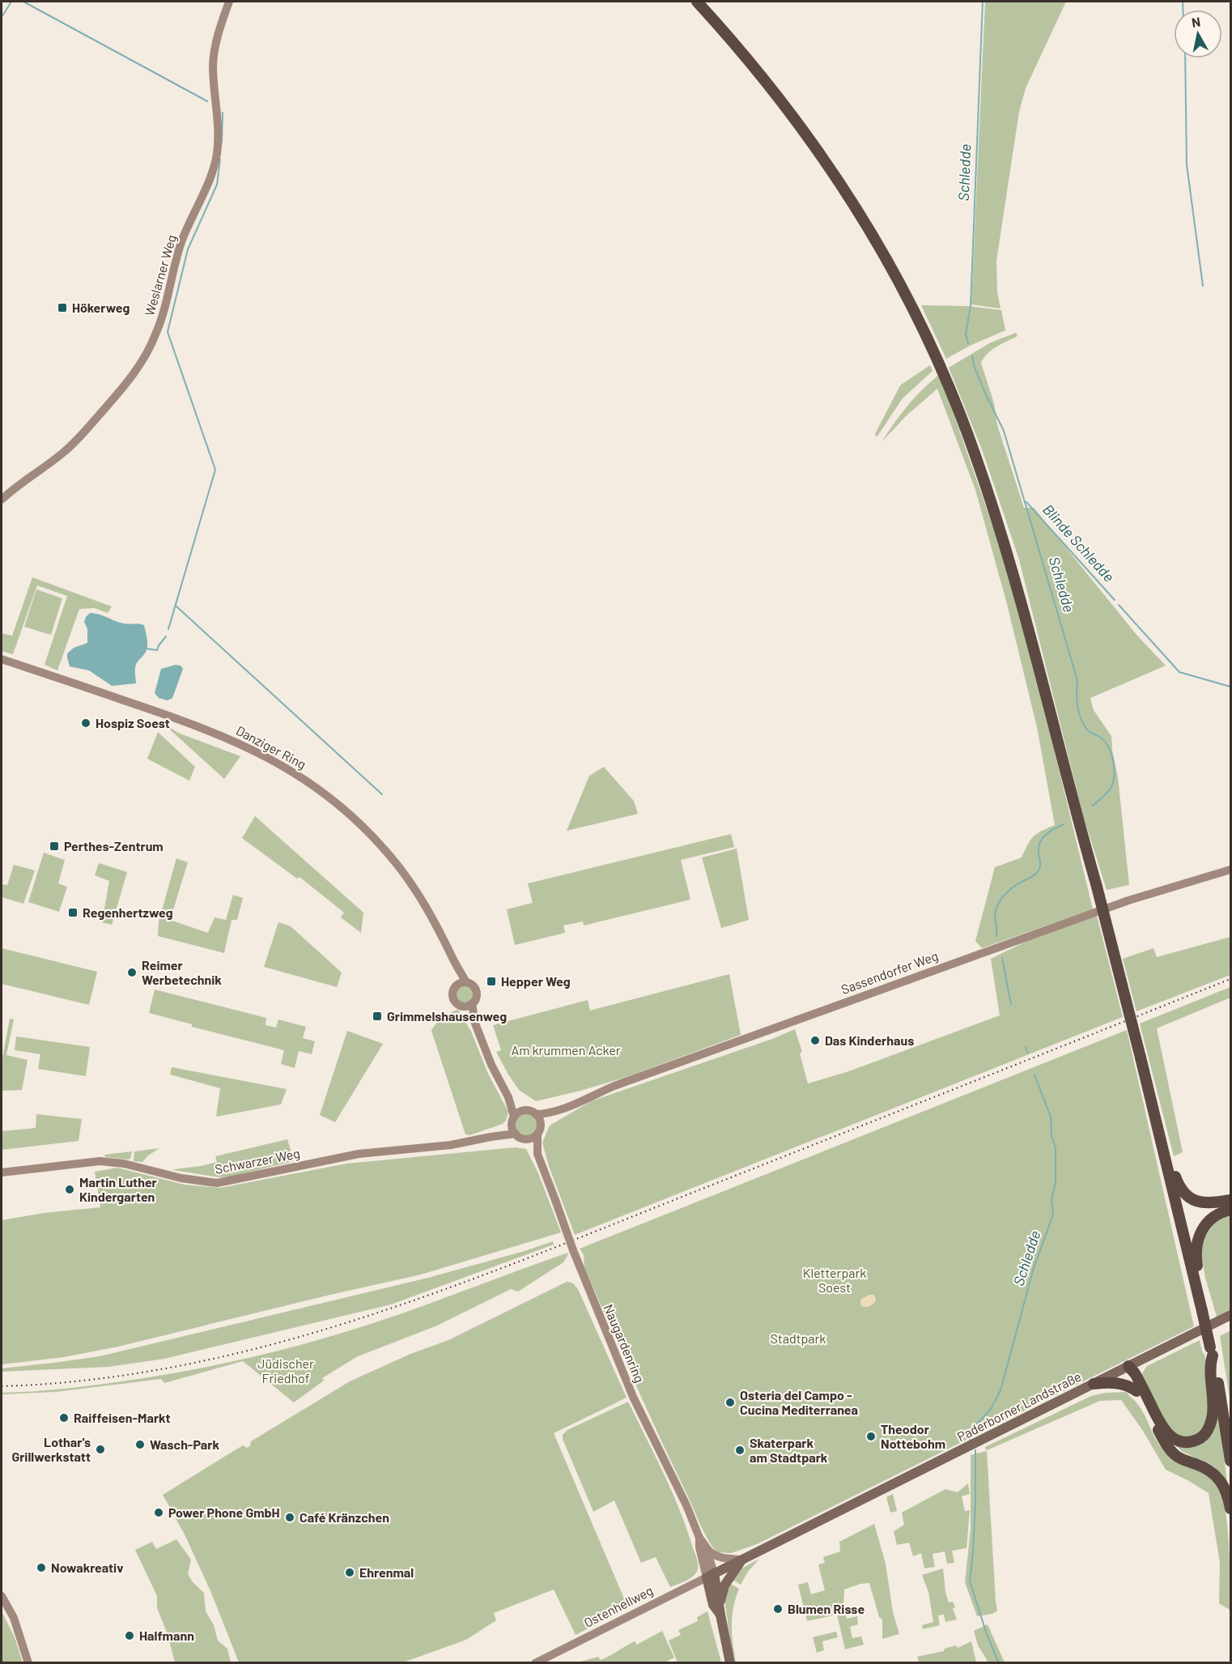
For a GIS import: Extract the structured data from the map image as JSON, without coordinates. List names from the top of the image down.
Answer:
{
  "streets": {
    "main road": [
      "Weslarner Weg",
      "Danziger Ring",
      "Sassendorfer Weg",
      "Schwarzer Weg",
      "Naugardenring",
      "Paderborner Landstraße",
      "Ostenhellweg"
    ]
  },
  "crossings": [
    ["Sassendorfer Weg", "Schwarzer Weg"],
    ["Sassendorfer Weg", "Naugardenring"],
    ["Schwarzer Weg", "Naugardenring"],
    ["Naugardenring", "Paderborner Landstraße"],
    ["Naugardenring", "Ostenhellweg"],
    ["Paderborner Landstraße", "Ostenhellweg"]
  ],
  "water": ["Schledde", "Blinde Schledde"],
  "parks": [
    "Am krummen Acker",
    "Kletterpark Soest",
    "Stadtpark",
    "Jüdischer Friedhof"
  ],
  "places": {
    "transit": [
      "Hökerweg",
      "Perthes-Zentrum",
      "Regenhertzweg",
      "Hepper Weg",
      "Grimmelshausenweg"
    ],
    "other": [
      "Hospiz Soest",
      "Reimer Werbetechnik",
      "Das Kinderhaus",
      "Martin Luther Kindergarten",
      "Osteria del Campo - Cucina Mediterranea",
      "Raiffeisen-Markt",
      "Theodor Nottebohm",
      "Wasch-Park",
      "Lothar's Grillwerkstatt",
      "Skaterpark am Stadtpark",
      "Power Phone GmbH",
      "Café Kränzchen",
      "Nowakreativ",
      "Ehrenmal",
      "Blumen Risse",
      "Halfmann"
    ]
  },
  "north": "top"
}
